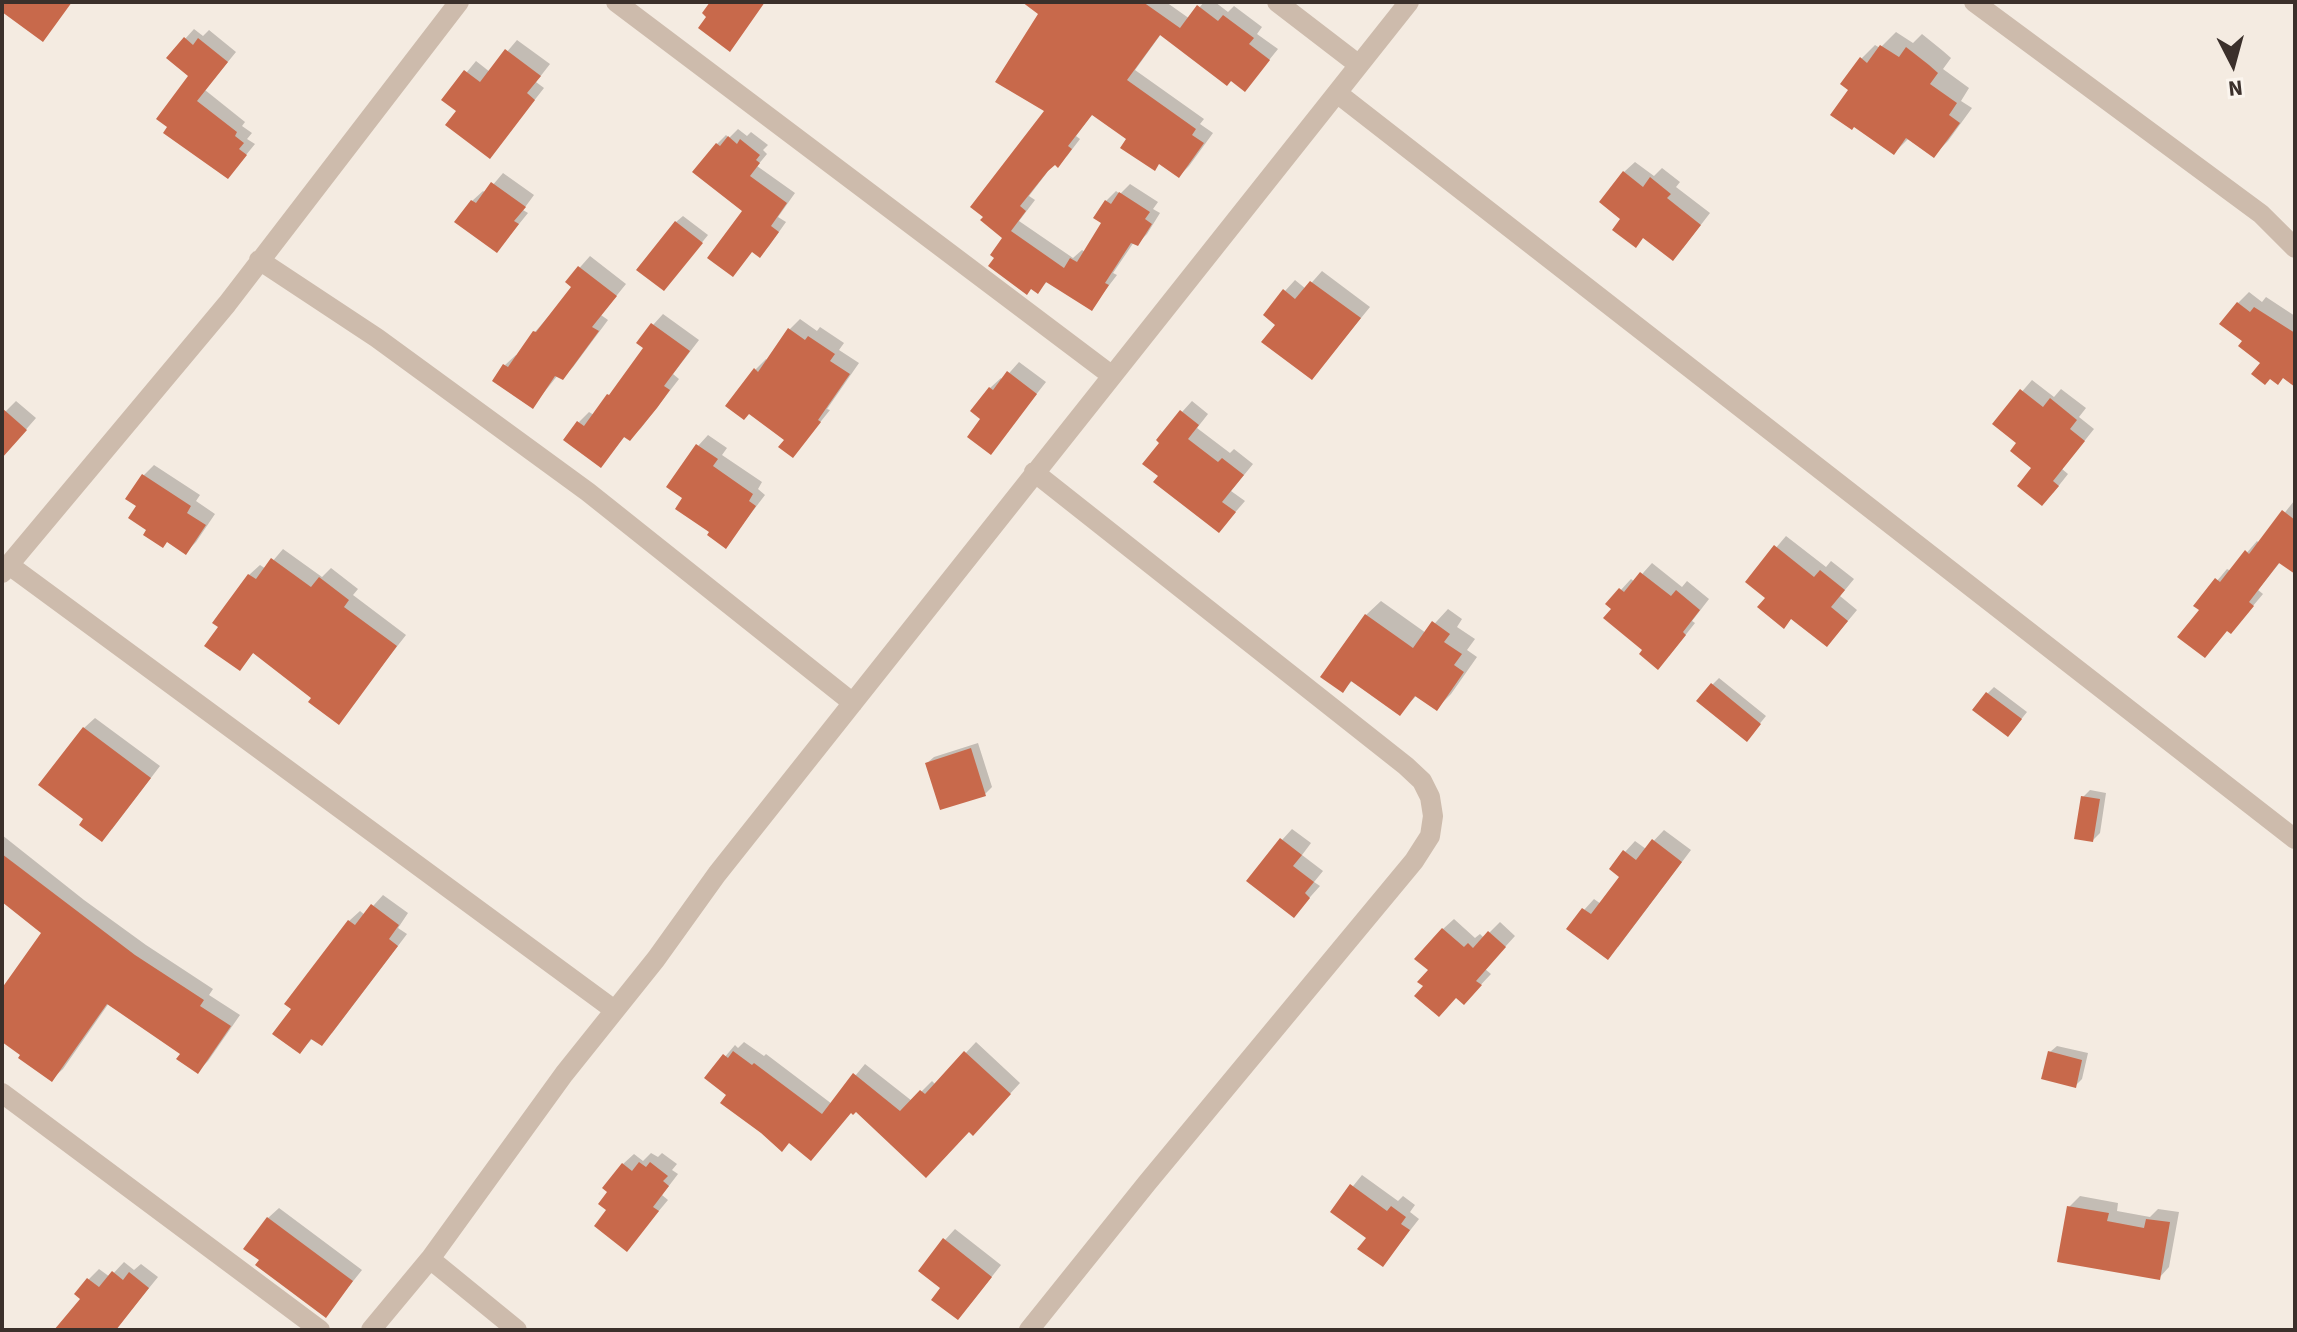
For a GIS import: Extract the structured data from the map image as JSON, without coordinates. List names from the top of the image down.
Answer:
{
  "north": "bottom"
}
